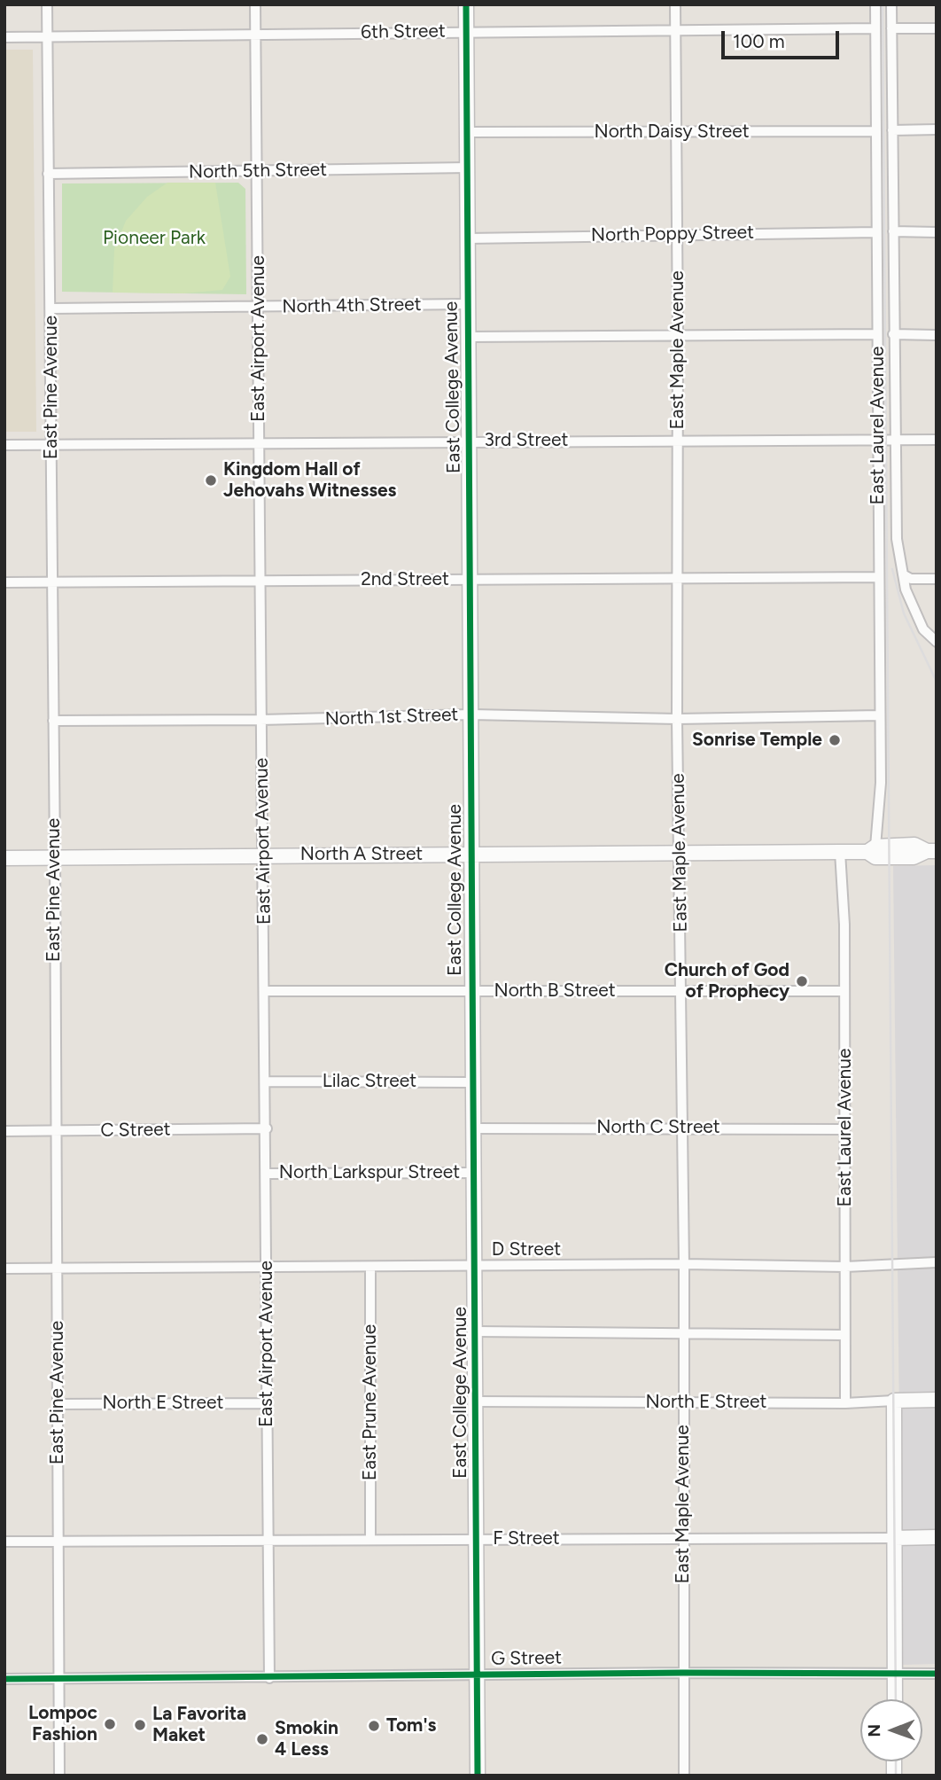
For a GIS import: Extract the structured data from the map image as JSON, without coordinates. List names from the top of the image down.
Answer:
{
  "streets": {
    "street": [
      "6th Street",
      "North Daisy Street",
      "North 5th Street",
      "North Poppy Street",
      "North 4th Street",
      "East Airport Avenue",
      "East Maple Avenue",
      "East Pine Avenue",
      "East College Avenue",
      "East Laurel Avenue",
      "3rd Street",
      "2nd Street",
      "North 1st Street",
      "North A Street",
      "North B Street",
      "Lilac Street",
      "North C Street",
      "C Street",
      "North Larkspur Street",
      "D Street",
      "East Prune Avenue",
      "North E Street",
      "F Street",
      "G Street"
    ]
  },
  "crossings": [
    ["6th Street", "East Airport Avenue"],
    ["6th Street", "East Maple Avenue"],
    ["6th Street", "East Pine Avenue"],
    ["6th Street", "East College Avenue"],
    ["6th Street", "East Laurel Avenue"],
    ["North Daisy Street", "East Maple Avenue"],
    ["North Daisy Street", "East College Avenue"],
    ["North Daisy Street", "East Laurel Avenue"],
    ["North 5th Street", "East Airport Avenue"],
    ["North 5th Street", "East Pine Avenue"],
    ["North 5th Street", "East College Avenue"],
    ["North Poppy Street", "East Maple Avenue"],
    ["North Poppy Street", "East College Avenue"],
    ["North Poppy Street", "East Laurel Avenue"],
    ["North 4th Street", "East Airport Avenue"],
    ["North 4th Street", "East Pine Avenue"],
    ["North 4th Street", "East College Avenue"],
    ["East Airport Avenue", "3rd Street"],
    ["East Airport Avenue", "2nd Street"],
    ["East Airport Avenue", "North 1st Street"],
    ["East Airport Avenue", "North A Street"],
    ["East Airport Avenue", "North B Street"],
    ["East Airport Avenue", "Lilac Street"],
    ["East Airport Avenue", "C Street"],
    ["East Airport Avenue", "North Larkspur Street"],
    ["East Airport Avenue", "D Street"],
    ["East Airport Avenue", "North E Street"],
    ["East Airport Avenue", "F Street"],
    ["East Airport Avenue", "G Street"],
    ["East Maple Avenue", "3rd Street"],
    ["East Maple Avenue", "2nd Street"],
    ["East Maple Avenue", "North 1st Street"],
    ["East Maple Avenue", "North A Street"],
    ["East Maple Avenue", "North B Street"],
    ["East Maple Avenue", "North C Street"],
    ["East Maple Avenue", "D Street"],
    ["East Maple Avenue", "North E Street"],
    ["East Maple Avenue", "F Street"],
    ["East Maple Avenue", "G Street"],
    ["East Pine Avenue", "3rd Street"],
    ["East Pine Avenue", "2nd Street"],
    ["East Pine Avenue", "North 1st Street"],
    ["East Pine Avenue", "North A Street"],
    ["East Pine Avenue", "C Street"],
    ["East Pine Avenue", "D Street"],
    ["East Pine Avenue", "North E Street"],
    ["East Pine Avenue", "F Street"],
    ["East Pine Avenue", "G Street"],
    ["East College Avenue", "3rd Street"],
    ["East College Avenue", "2nd Street"],
    ["East College Avenue", "North 1st Street"],
    ["East College Avenue", "North A Street"],
    ["East College Avenue", "North B Street"],
    ["East College Avenue", "Lilac Street"],
    ["East College Avenue", "North C Street"],
    ["East College Avenue", "North Larkspur Street"],
    ["East College Avenue", "D Street"],
    ["East College Avenue", "North E Street"],
    ["East College Avenue", "F Street"],
    ["East College Avenue", "G Street"],
    ["East Laurel Avenue", "3rd Street"],
    ["East Laurel Avenue", "2nd Street"],
    ["East Laurel Avenue", "North 1st Street"],
    ["East Laurel Avenue", "North A Street"],
    ["East Laurel Avenue", "North B Street"],
    ["East Laurel Avenue", "North C Street"],
    ["East Laurel Avenue", "D Street"],
    ["East Laurel Avenue", "North E Street"],
    ["D Street", "East Prune Avenue"],
    ["East Prune Avenue", "F Street"]
  ],
  "parks": ["Pioneer Park"],
  "places": [
    "Kingdom Hall of Jehovahs Witnesses",
    "Sonrise Temple",
    "Church of God of Prophecy",
    "Lompoc Fashion",
    "La Favorita Maket",
    "Tom's",
    "Smokin 4 Less"
  ],
  "scale_bar": "100 m",
  "north": "left"
}
